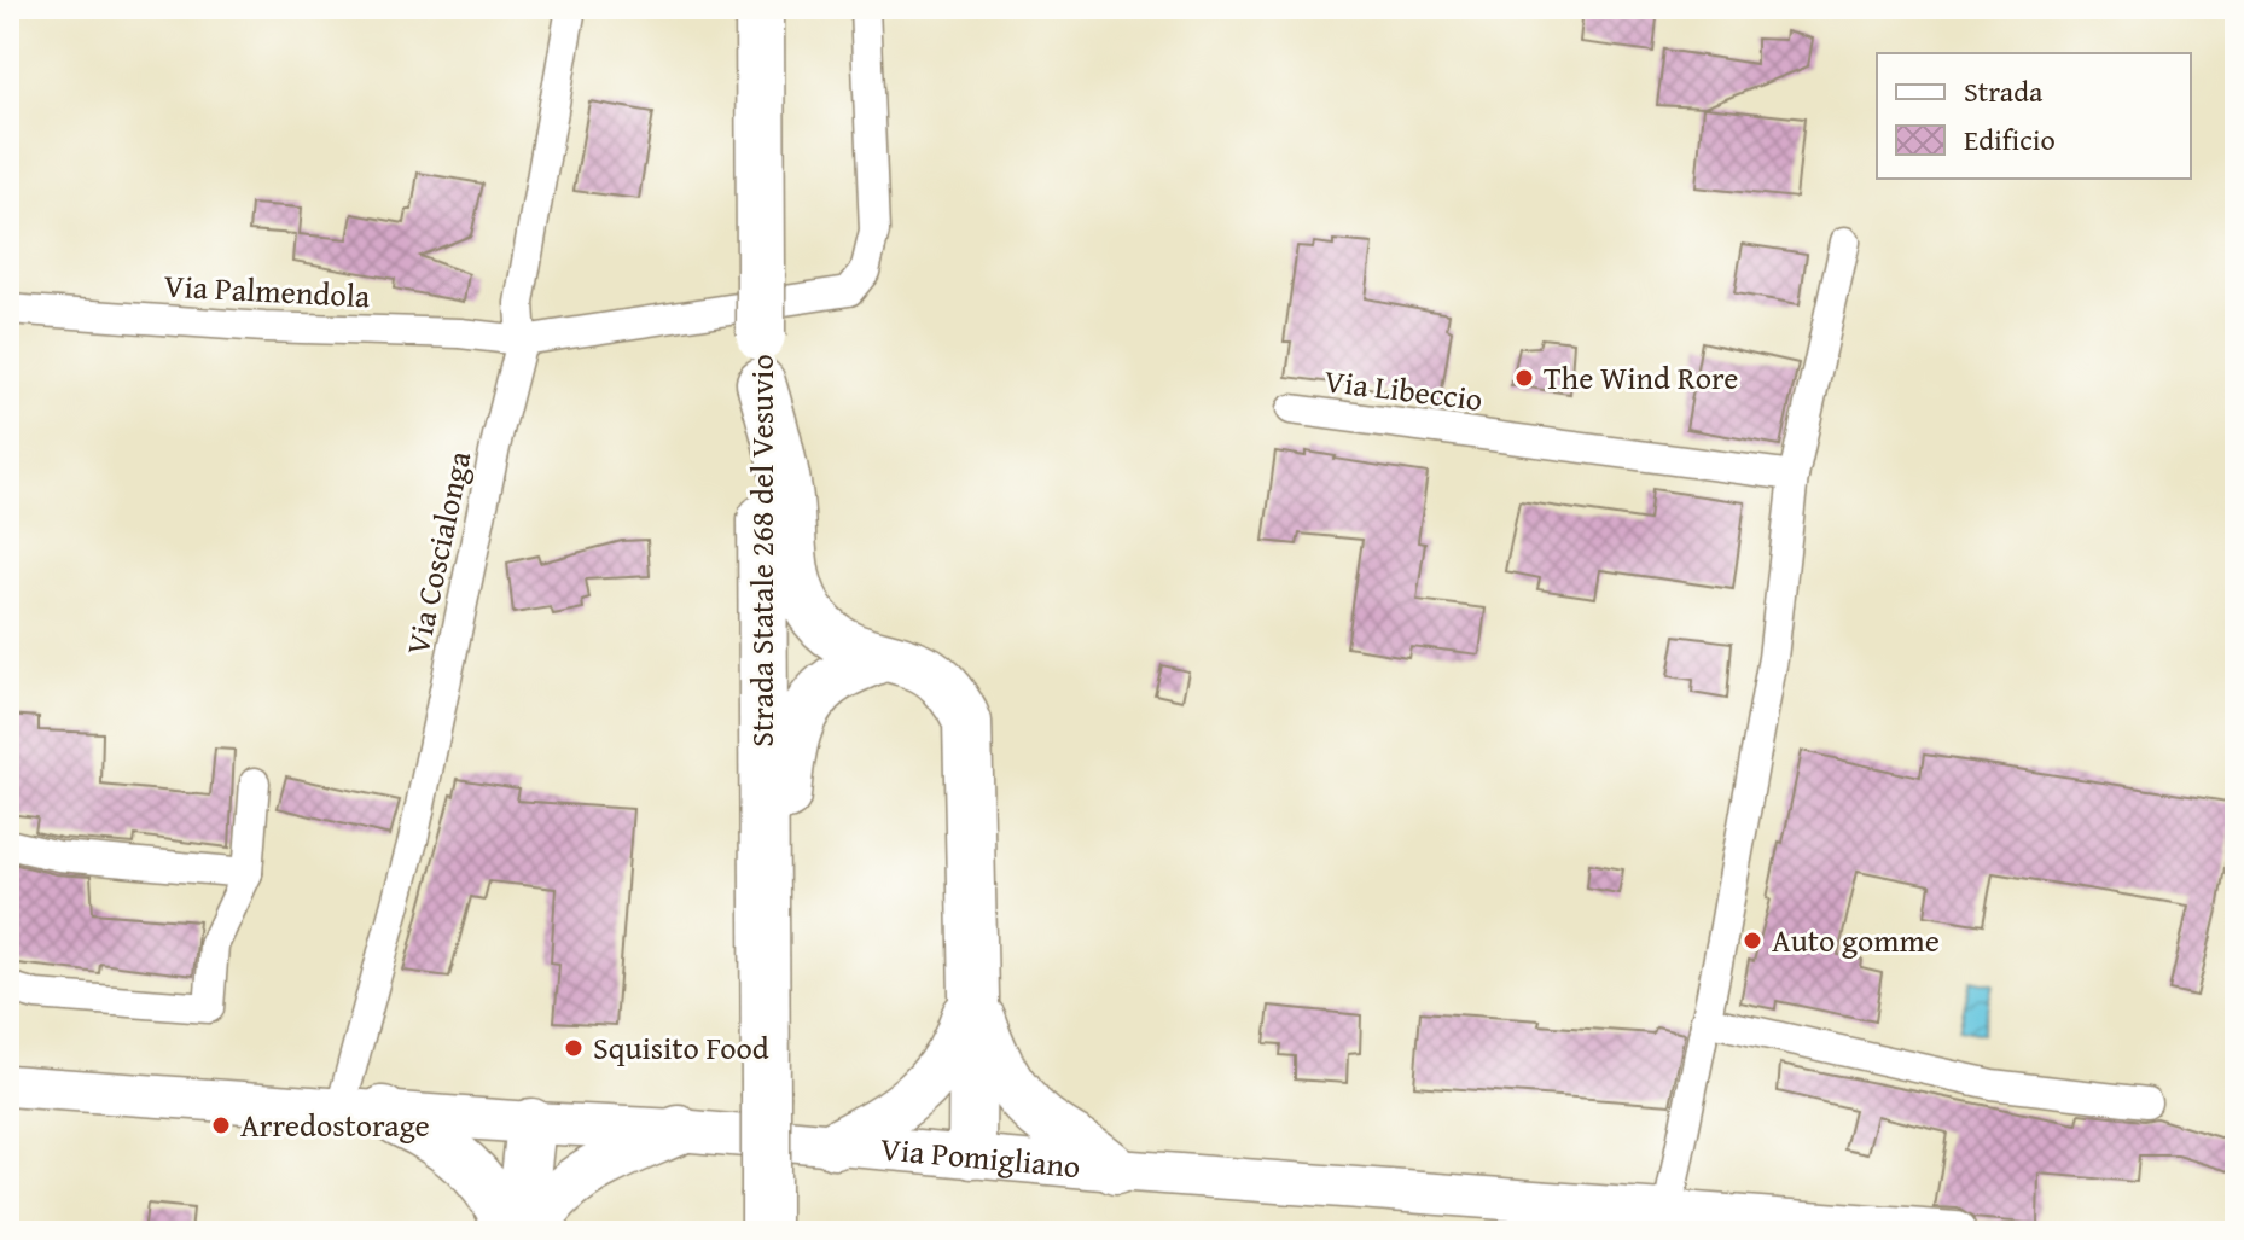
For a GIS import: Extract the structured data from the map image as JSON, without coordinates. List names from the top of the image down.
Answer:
{
  "streets": {
    "highway": ["Strada Statale 268 del Vesuvio"],
    "main road": ["Via Pomigliano"],
    "street": ["Via Palmendola", "Via Libeccio", "Via Coscialonga"]
  },
  "crossings": [
    ["Via Palmendola", "Via Coscialonga"],
    ["Via Coscialonga", "Via Pomigliano"]
  ],
  "places": [
    "The Wind Rore",
    "Auto gomme",
    "Squisito Food",
    "Arredostorage"
  ],
  "legend": ["Strada", "Edificio"]
}
